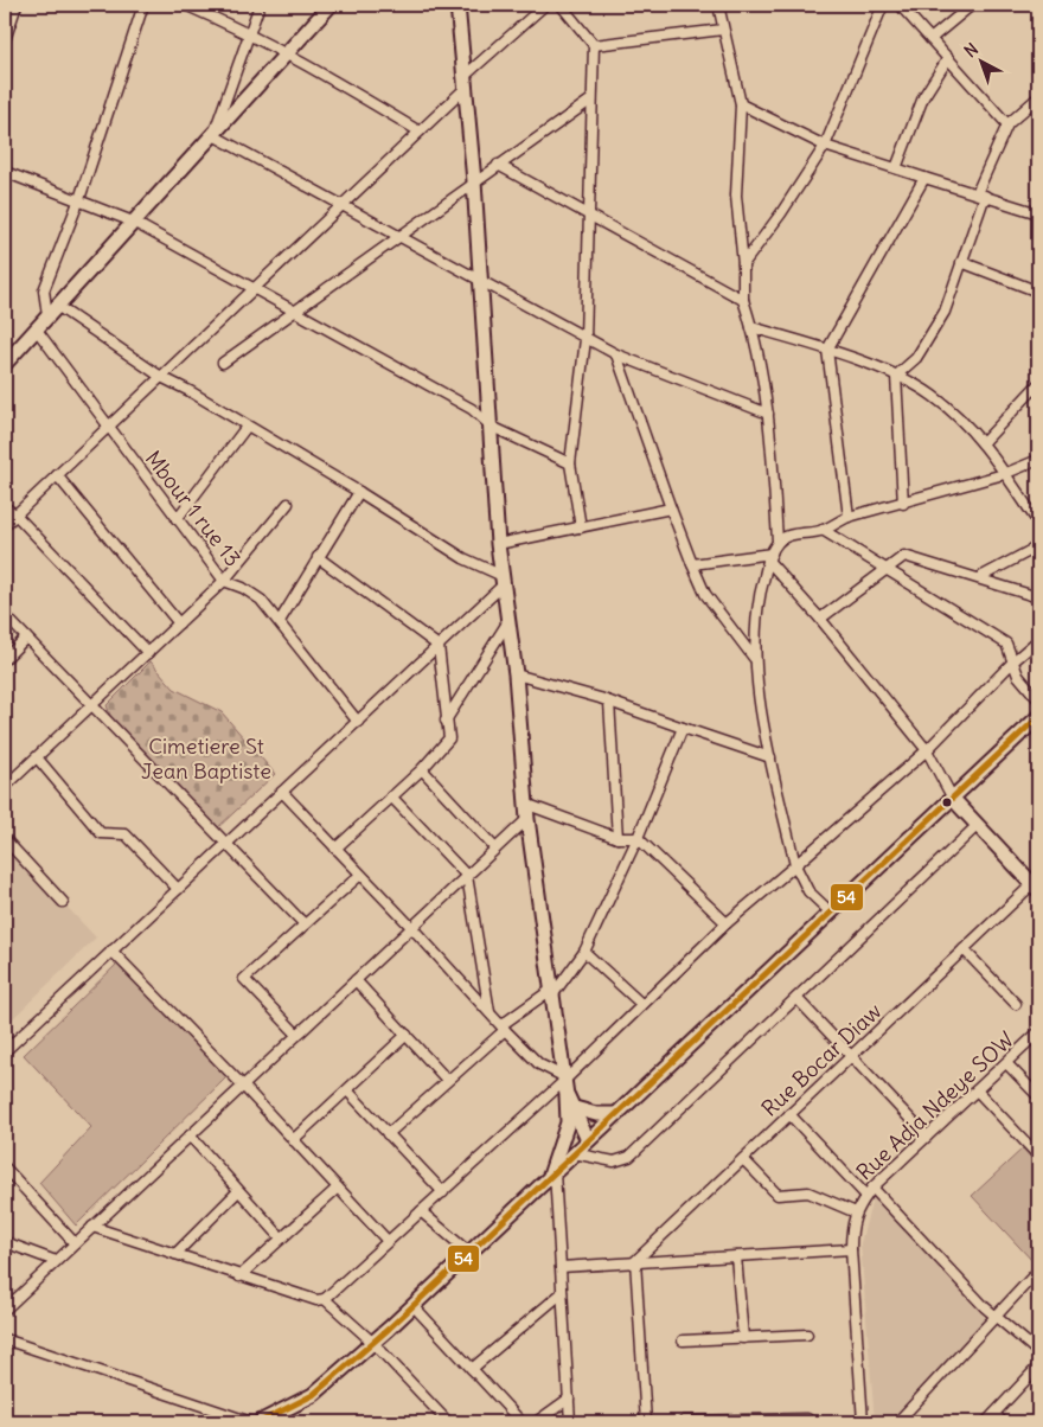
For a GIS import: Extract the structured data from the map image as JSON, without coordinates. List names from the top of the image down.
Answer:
{
  "streets": {
    "street": ["Mbour 1 rue 13", "Rue Bocar Diaw", "Rue Adja Ndeye SOW"]
  },
  "parks": ["Cimetiere St Jean Baptiste"],
  "lines": ["transit line 54"],
  "north": "top left"
}
